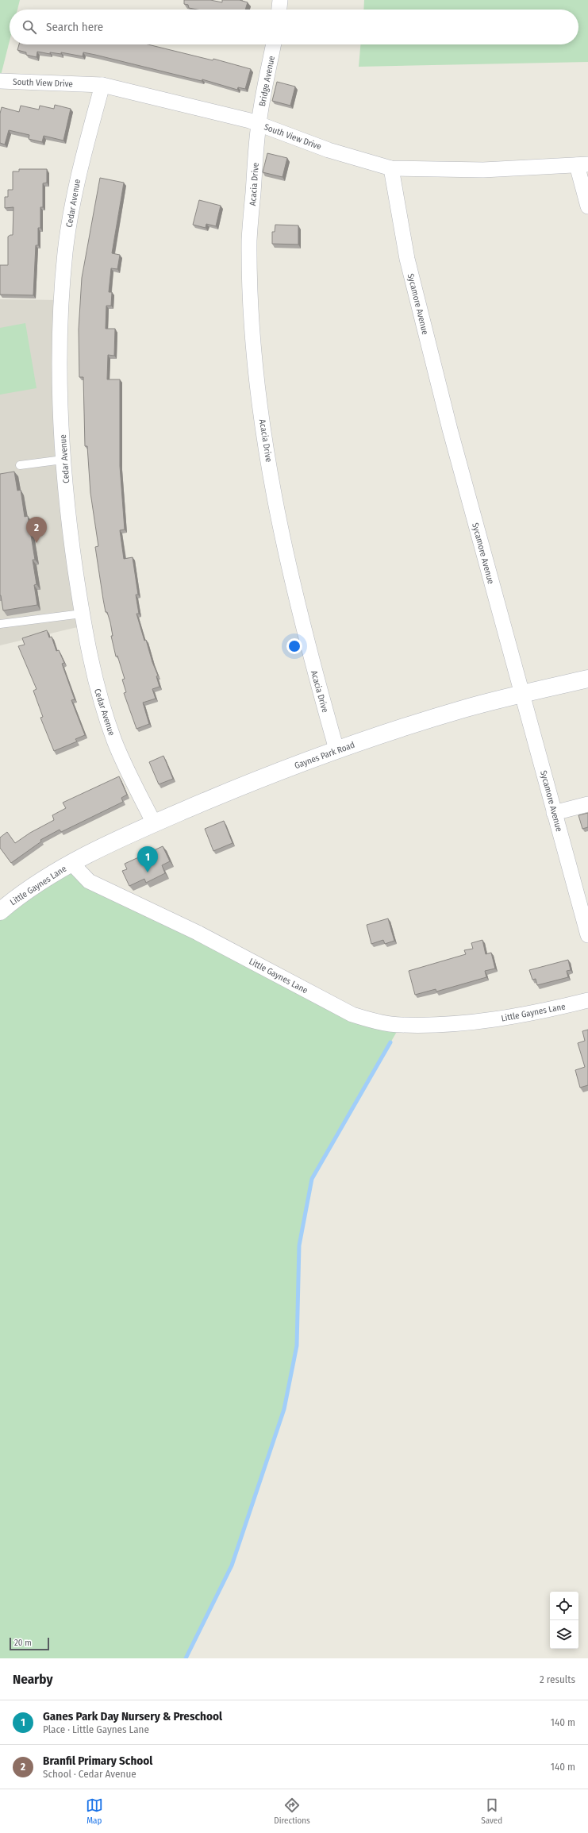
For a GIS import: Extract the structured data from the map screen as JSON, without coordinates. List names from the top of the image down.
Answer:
{
  "streets": {
    "street": [
      "Bridge Avenue",
      "South View Drive",
      "Acacia Drive",
      "Cedar Avenue",
      "Sycamore Avenue",
      "Gaynes Park Road",
      "Little Gaynes Lane"
    ]
  },
  "crossings": [
    ["Bridge Avenue", "South View Drive"],
    ["Bridge Avenue", "Acacia Drive"],
    ["South View Drive", "Acacia Drive"],
    ["South View Drive", "Cedar Avenue"],
    ["South View Drive", "Sycamore Avenue"],
    ["Acacia Drive", "Gaynes Park Road"],
    ["Cedar Avenue", "Gaynes Park Road"],
    ["Sycamore Avenue", "Gaynes Park Road"],
    ["Gaynes Park Road", "Little Gaynes Lane"]
  ],
  "scale_bar": "20 m",
  "page": {
    "search": "Search here",
    "pins": ["2", "1"],
    "scale": "20 m",
    "heading": ["Nearby", "2 results"],
    "list": [
      {
        "mark": "1",
        "name": "Ganes Park Day Nursery & Preschool",
        "note": "Place · Little Gaynes Lane",
        "value": "140 m"
      },
      {
        "mark": "2",
        "name": "Branfil Primary School",
        "note": "School · Cedar Avenue",
        "value": "140 m"
      }
    ],
    "nav": ["Map", "Directions", "Saved"]
  }
}
